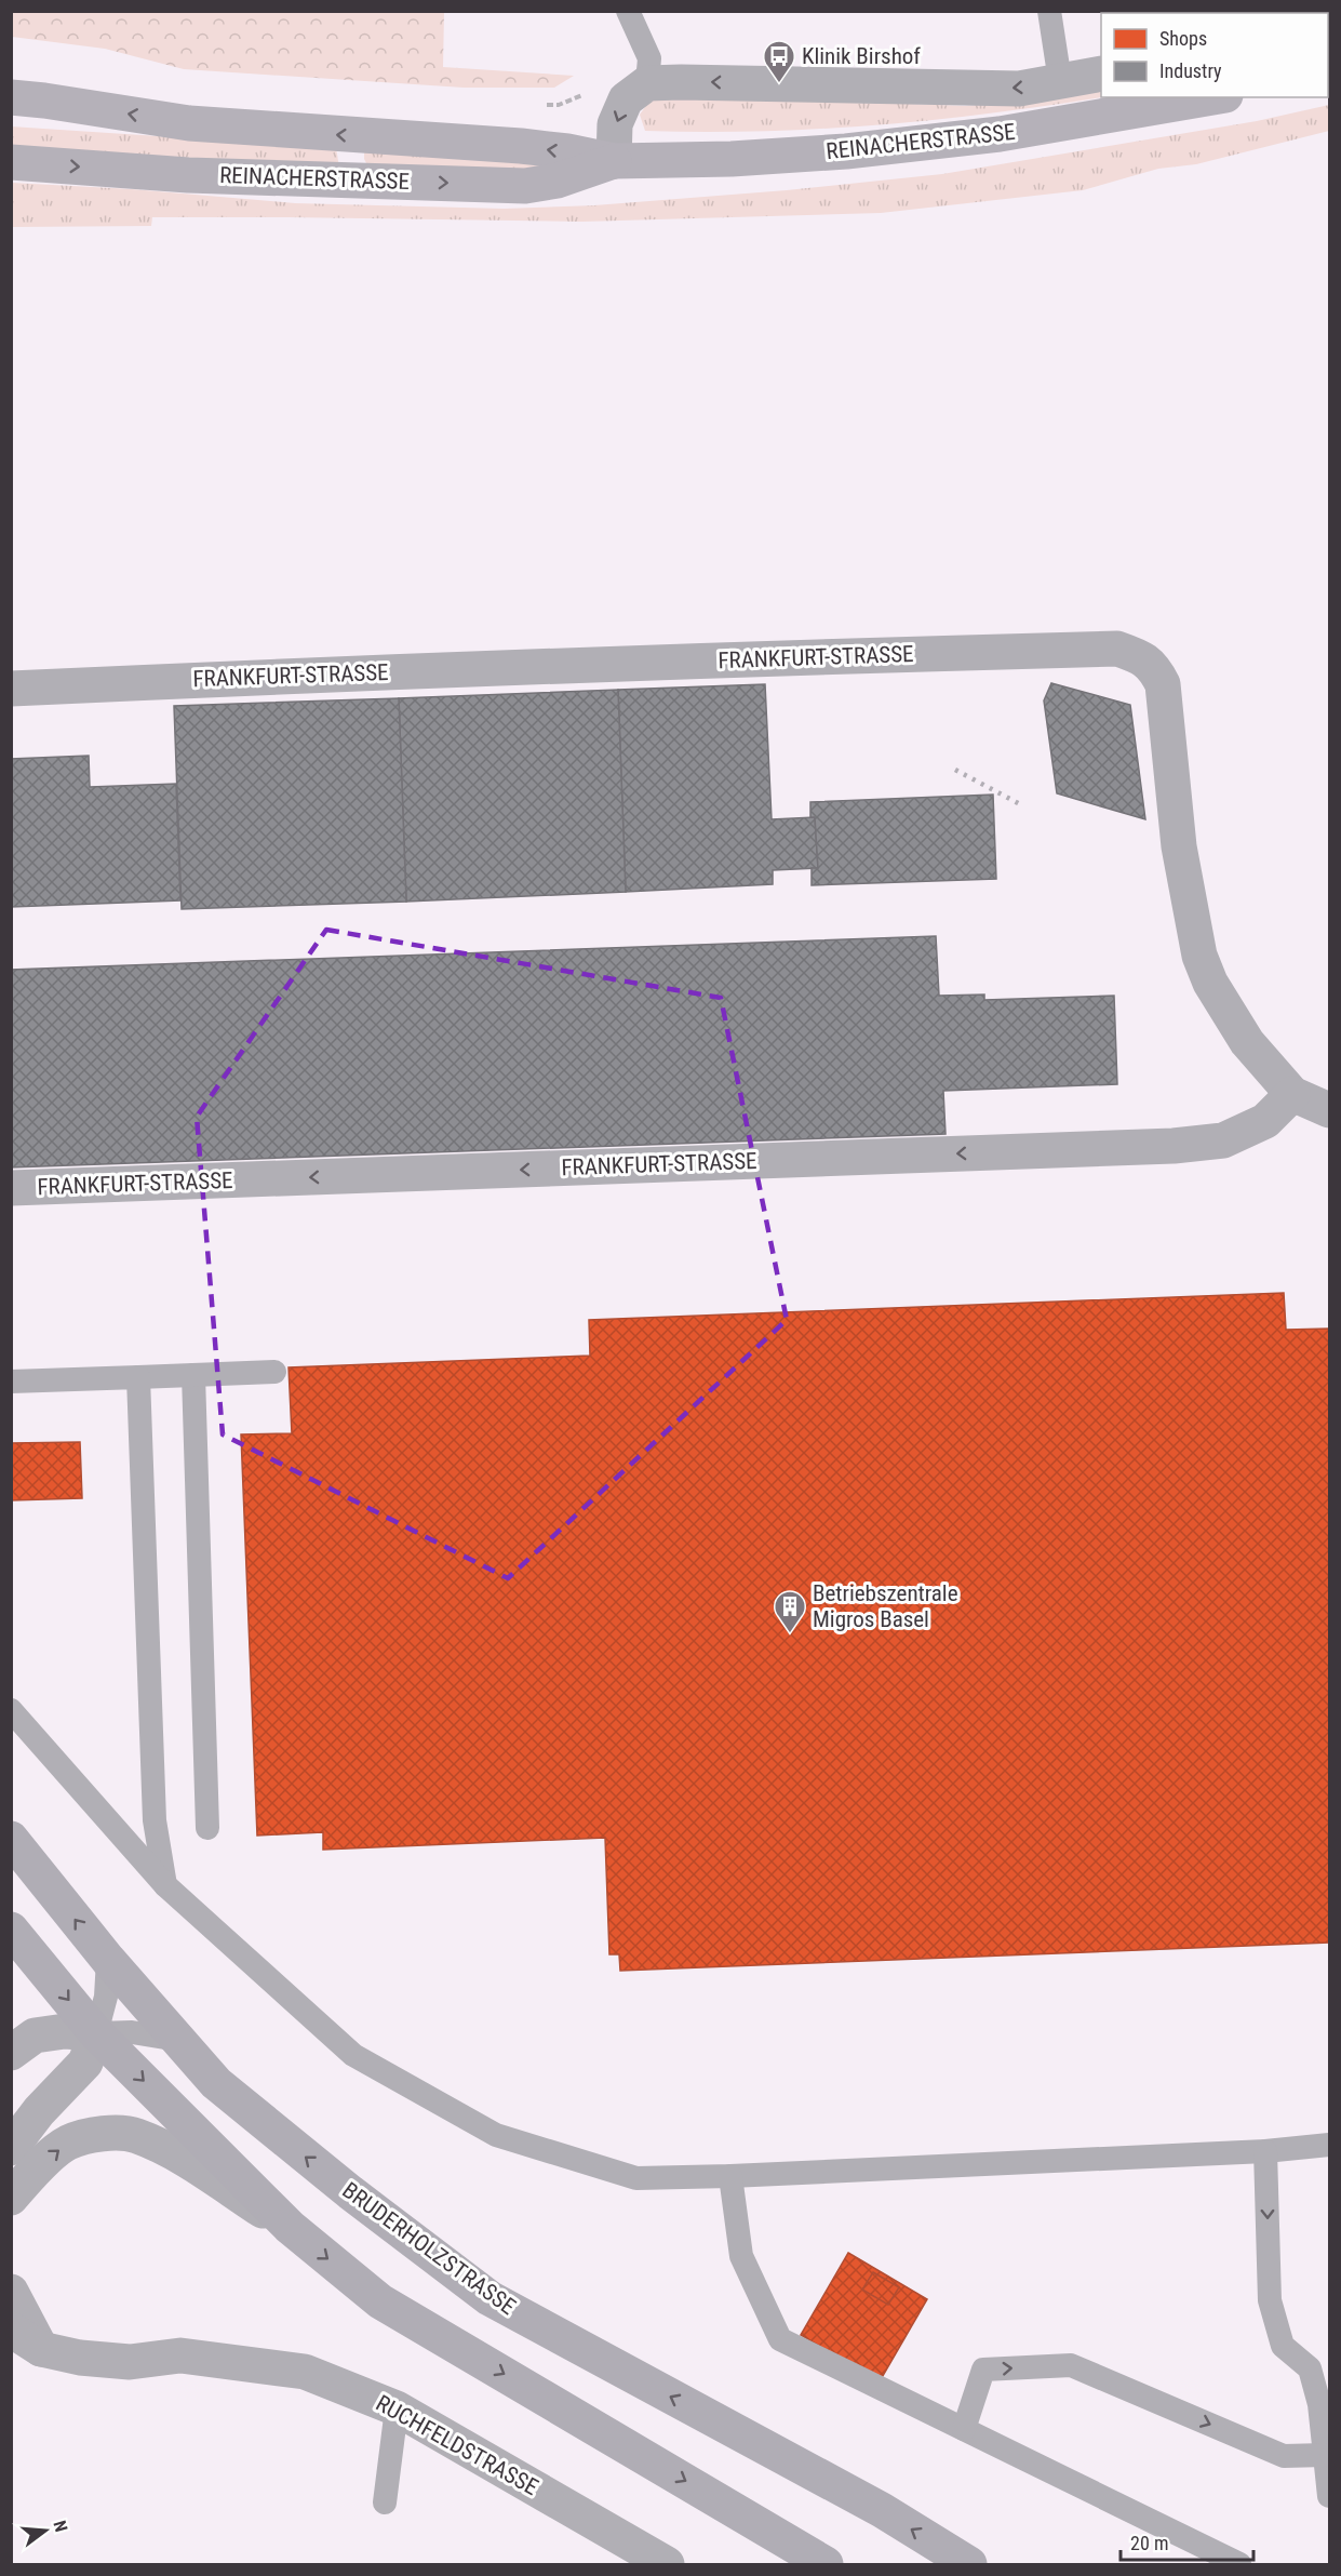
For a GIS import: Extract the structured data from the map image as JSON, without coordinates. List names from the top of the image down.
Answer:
{
  "streets": {
    "main road": ["REINACHERSTRASSE", "BRUDERHOLZSTRASSE"],
    "street": ["FRANKFURT-STRASSE", "RUCHFELDSTRASSE"]
  },
  "one_way": ["FRANKFURT-STRASSE"],
  "places": {
    "bus stop": ["Klinik Birshof"],
    "building": ["Betriebszentrale Migros Basel"]
  },
  "legend": ["Shops", "Industry"],
  "scale_bar": "20 m",
  "north": "right"
}
